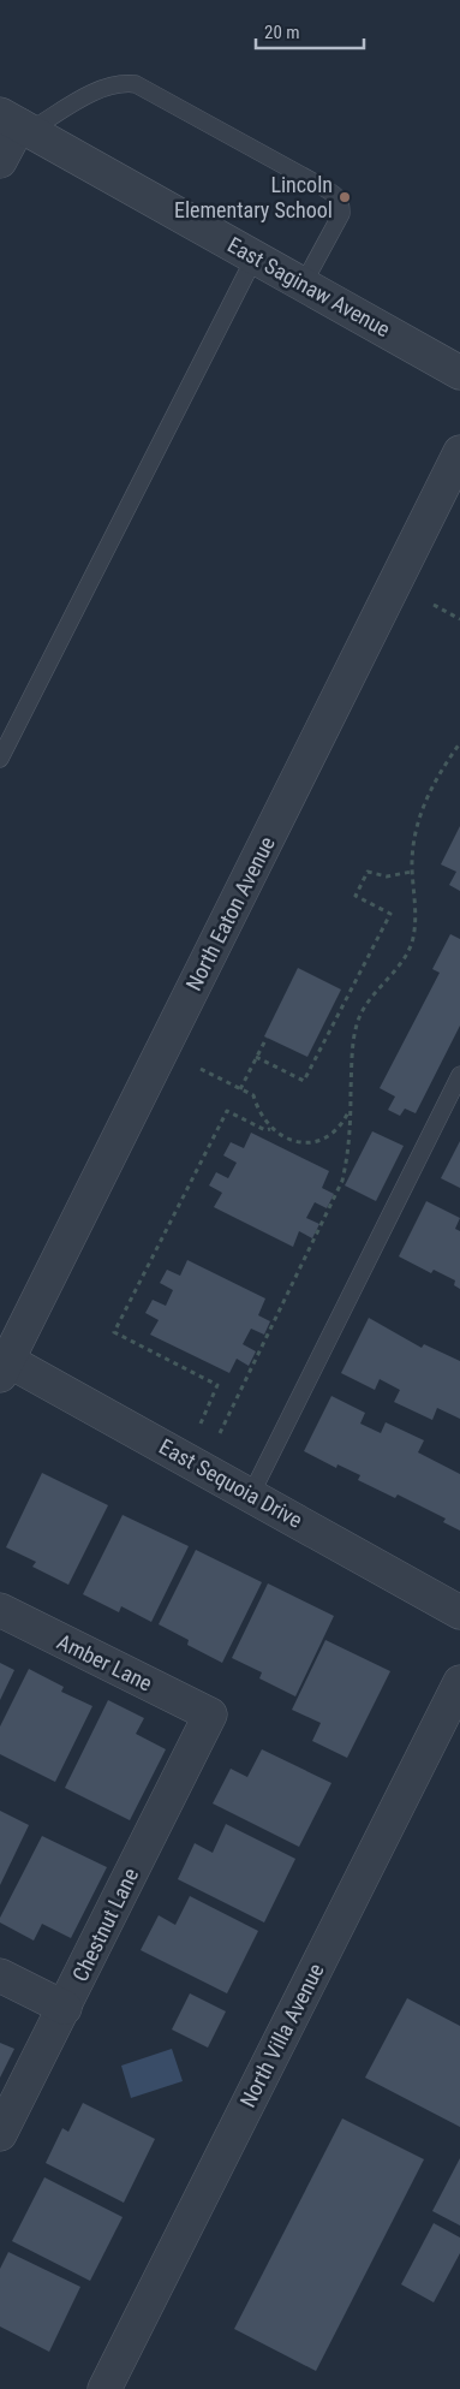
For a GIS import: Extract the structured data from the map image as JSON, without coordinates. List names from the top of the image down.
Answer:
{
  "streets": {
    "street": [
      "East Saginaw Avenue",
      "North Eaton Avenue",
      "East Sequoia Drive",
      "Amber Lane",
      "Chestnut Lane",
      "North Villa Avenue"
    ]
  },
  "crossings": [
    ["North Eaton Avenue", "East Sequoia Drive"],
    ["Amber Lane", "Chestnut Lane"]
  ],
  "places": ["Lincoln Elementary School"],
  "scale_bar": "20 m"
}
